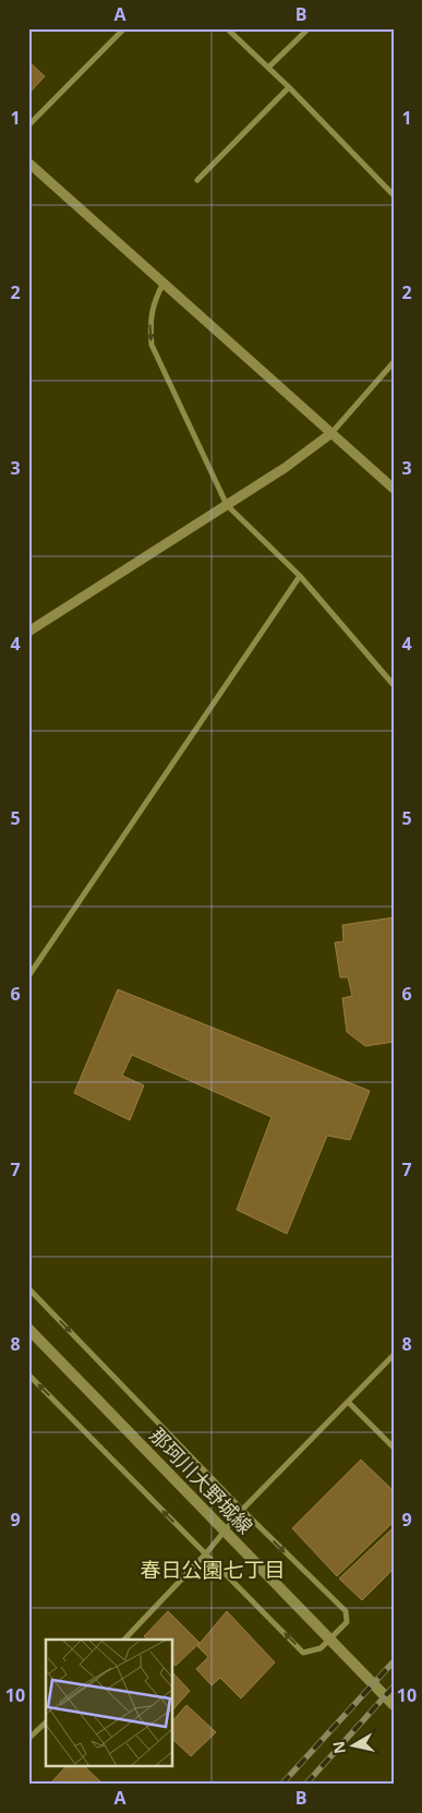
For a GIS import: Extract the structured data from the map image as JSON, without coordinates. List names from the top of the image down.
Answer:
{
  "streets": {
    "main road": ["那珂川大野城線"]
  },
  "districts": ["春日公園七丁目"],
  "north": "left",
  "grid": {
    "columns": ["A", "B"],
    "rows": [
      "1",
      "2",
      "3",
      "4",
      "5",
      "6",
      "7",
      "8",
      "9",
      "10"
    ]
  }
}
